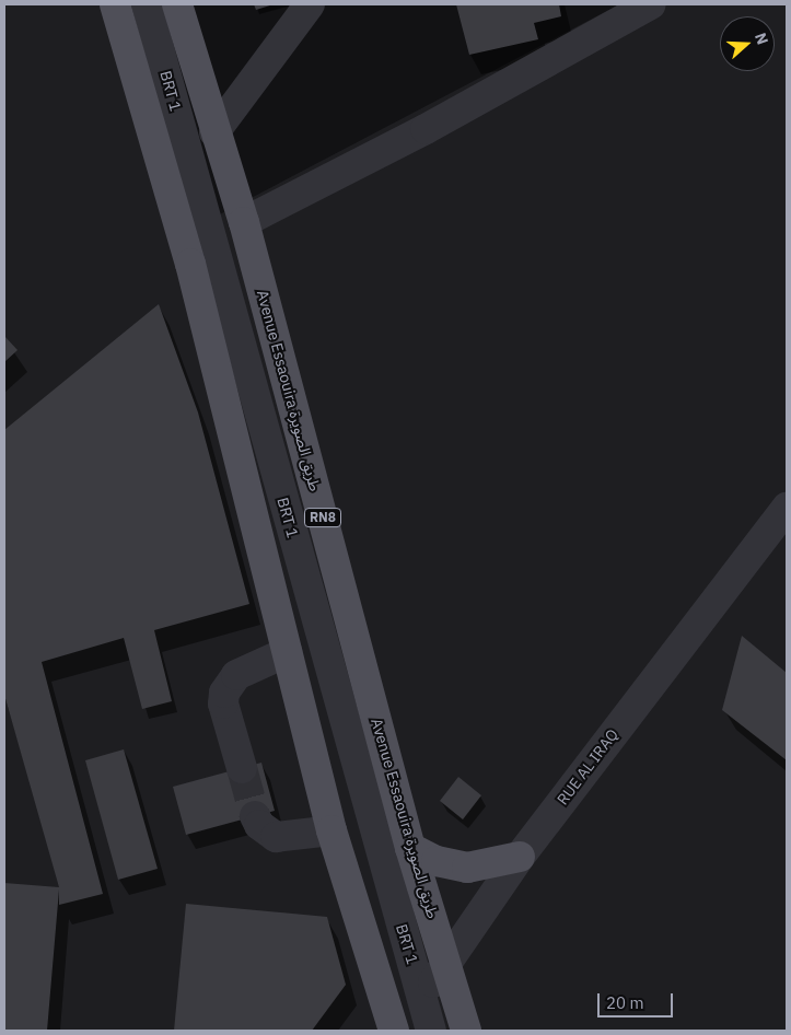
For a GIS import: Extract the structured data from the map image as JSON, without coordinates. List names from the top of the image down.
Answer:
{
  "streets": {
    "main road": ["Avenue Essaouira طريق الصويرة", "RN8"],
    "street": ["BRT 1", "RUE AL IRAQ"]
  },
  "crossings": [
    ["BRT 1", "RUE AL IRAQ"],
    ["Avenue Essaouira طريق الصويرة", "RUE AL IRAQ"]
  ],
  "scale_bar": "20 m",
  "north": "right"
}
